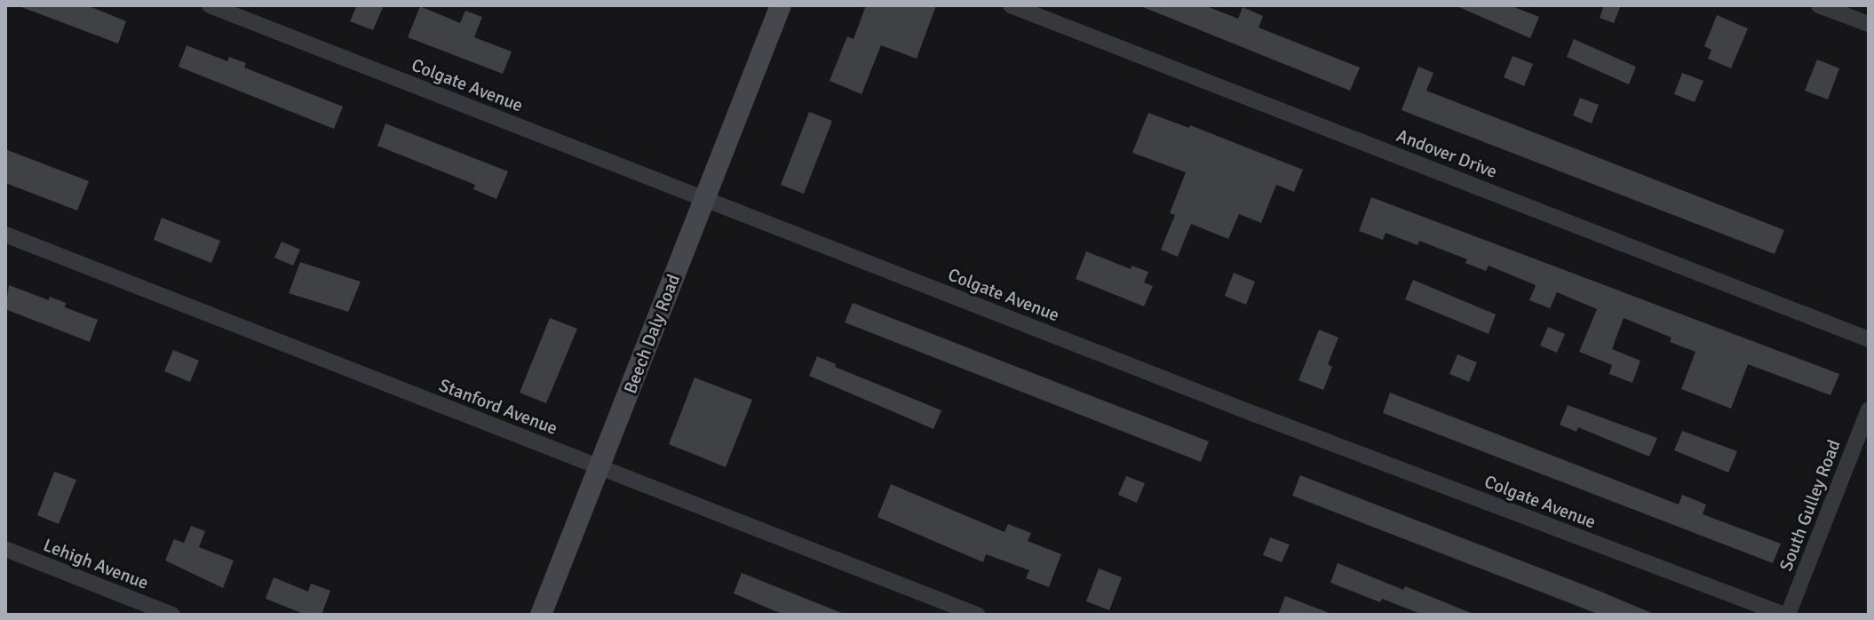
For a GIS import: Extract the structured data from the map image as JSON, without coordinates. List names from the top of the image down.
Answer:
{
  "streets": {
    "main road": ["Beech Daly Road"],
    "street": [
      "Colgate Avenue",
      "Andover Drive",
      "Stanford Avenue",
      "South Gulley Road",
      "Lehigh Avenue"
    ]
  },
  "crossings": [
    ["Colgate Avenue", "Beech Daly Road"],
    ["Colgate Avenue", "South Gulley Road"],
    ["Beech Daly Road", "Stanford Avenue"]
  ]
}
